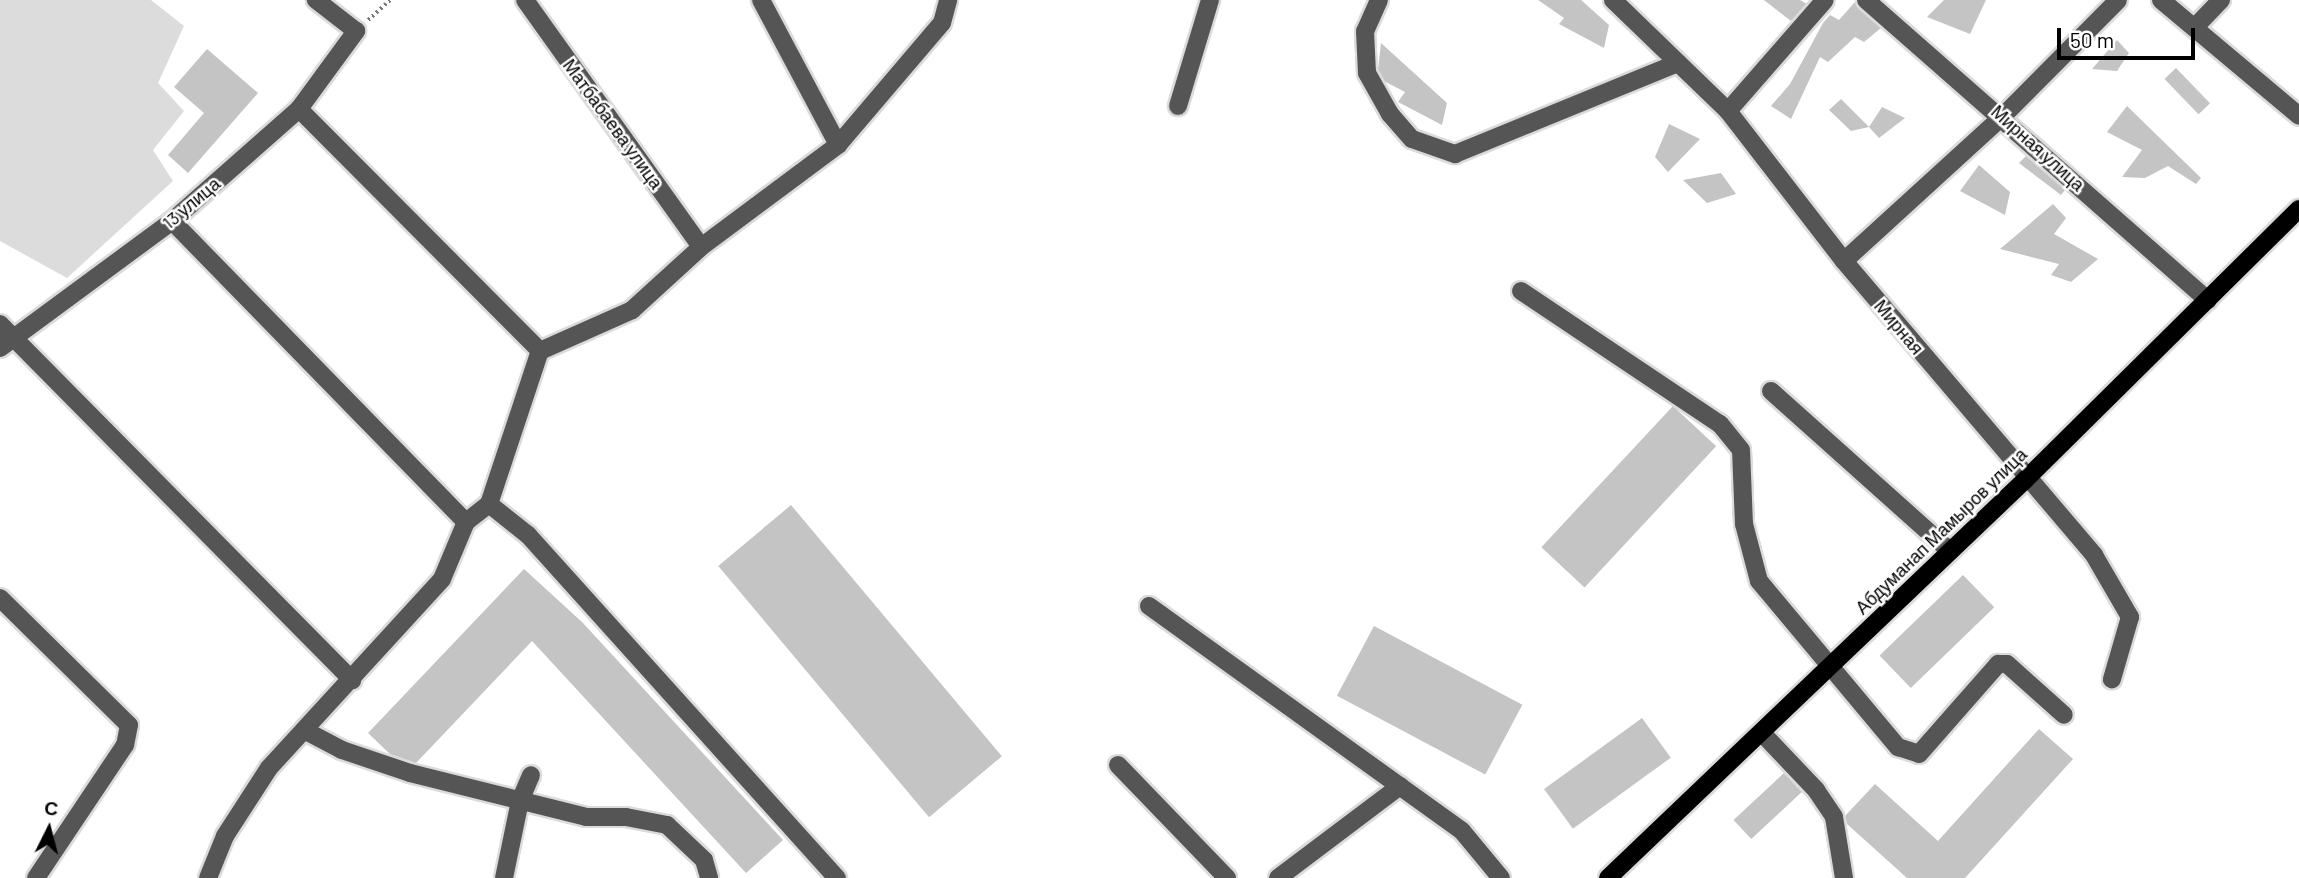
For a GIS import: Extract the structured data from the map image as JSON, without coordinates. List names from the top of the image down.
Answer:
{
  "streets": {
    "main road": ["Абдуманап Мамыров улица"],
    "street": [
      "Матбабаева улица",
      "Мирная улица",
      "13 улица",
      "Мирная"
    ]
  },
  "crossings": [
    ["Мирная улица", "Абдуманап Мамыров улица"],
    ["Мирная", "Абдуманап Мамыров улица"]
  ],
  "scale_bar": "50 m",
  "north": "top"
}
